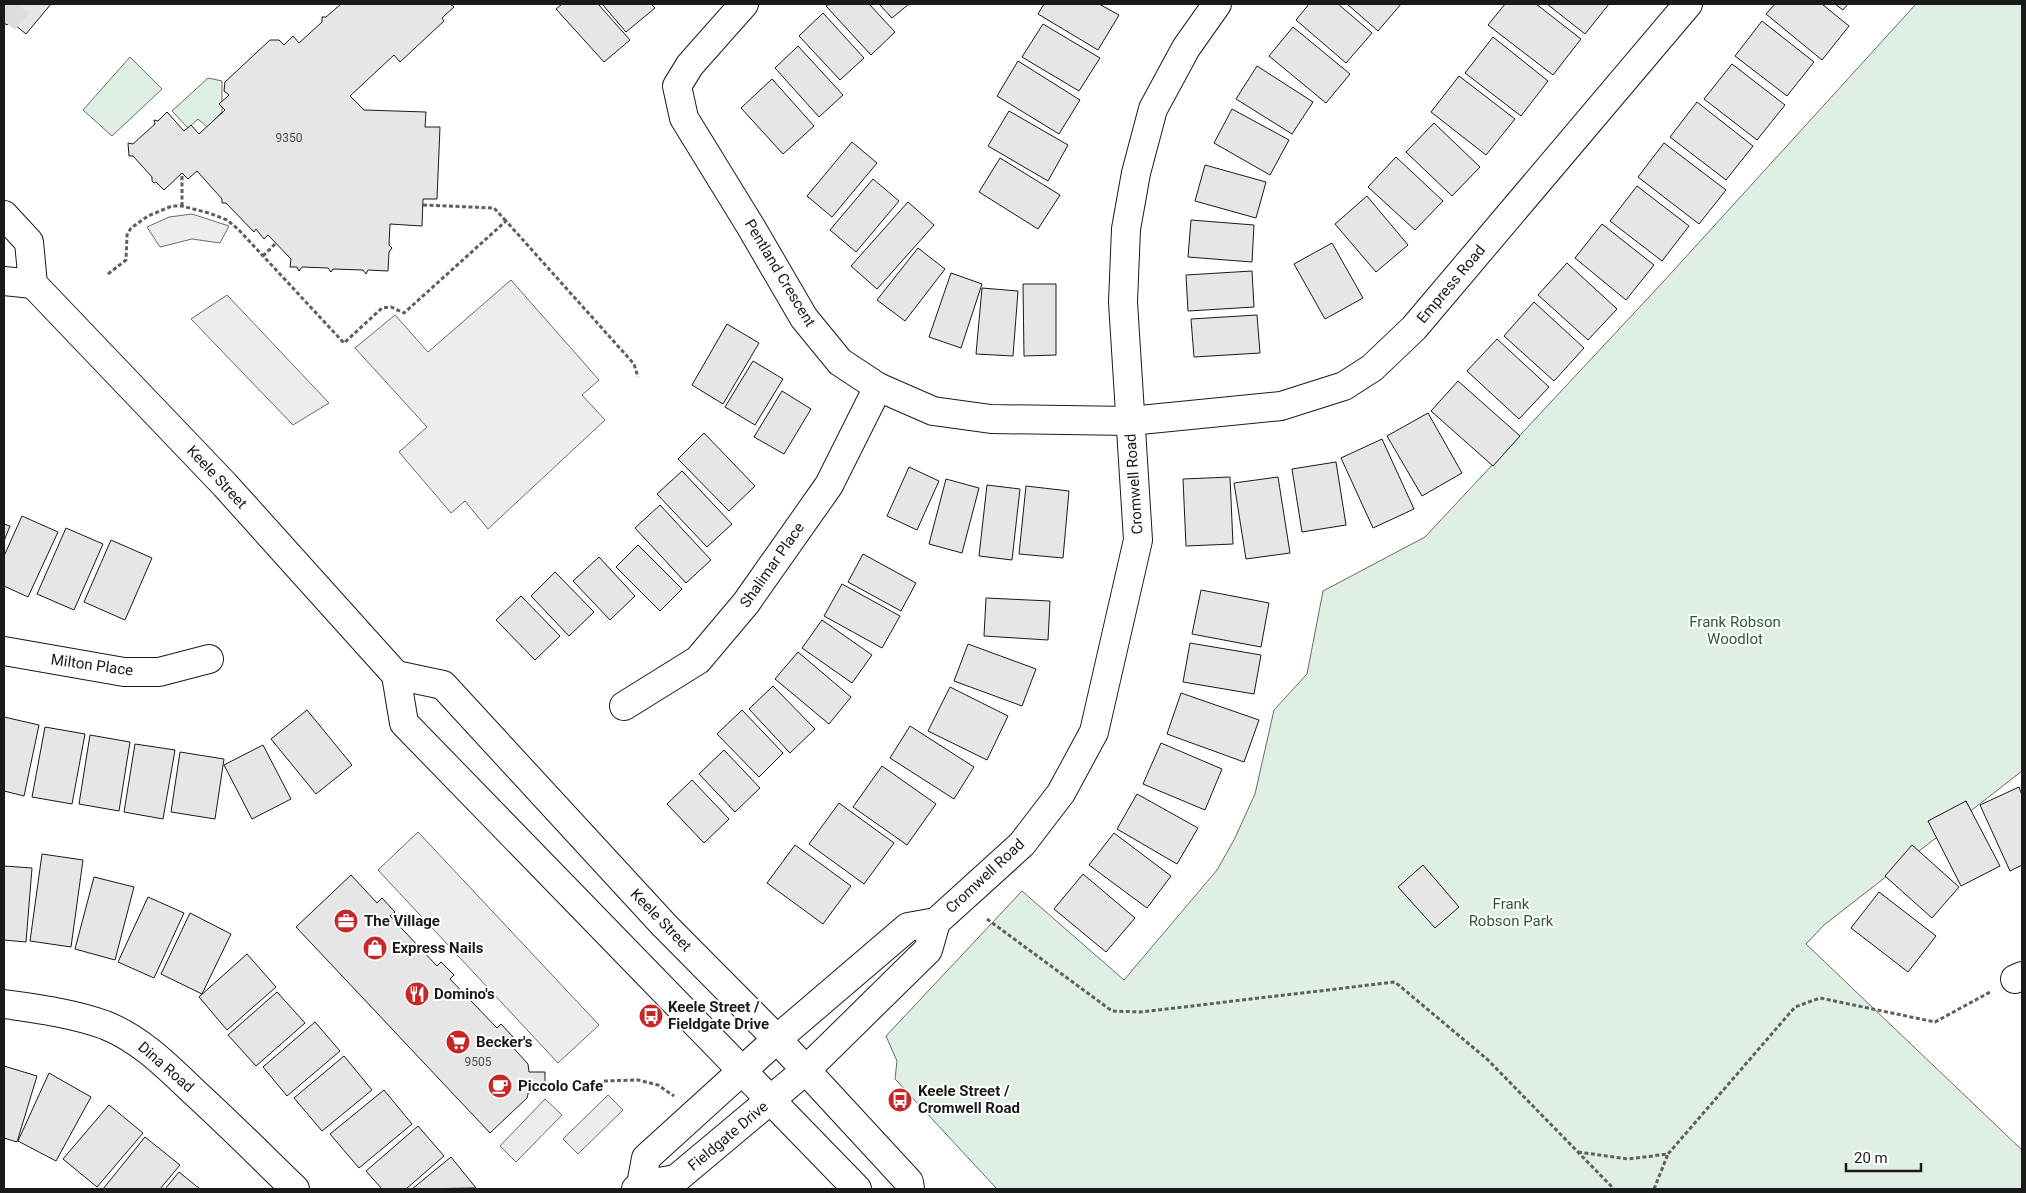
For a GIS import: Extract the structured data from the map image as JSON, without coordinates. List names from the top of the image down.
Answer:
{
  "streets": {
    "street": [
      "Pentland Crescent",
      "Empress Road",
      "Keele Street",
      "Cromwell Road",
      "Shalimar Place",
      "Milton Place",
      "Dina Road",
      "Fieldgate Drive"
    ]
  },
  "crossings": [
    ["Pentland Crescent", "Empress Road"],
    ["Pentland Crescent", "Cromwell Road"],
    ["Pentland Crescent", "Shalimar Place"],
    ["Empress Road", "Cromwell Road"],
    ["Keele Street", "Cromwell Road"],
    ["Keele Street", "Fieldgate Drive"],
    ["Cromwell Road", "Fieldgate Drive"]
  ],
  "parks": ["Frank Robson Woodlot", "Frank Robson Park"],
  "places": {
    "office": ["The Village"],
    "shop": ["Express Nails"],
    "restaurant": ["Domino's"],
    "bus stop": ["Keele Street / Fieldgate Drive", "Keele Street / Cromwell Road"],
    "supermarket": ["Becker's"],
    "cafe": ["Piccolo Cafe"]
  },
  "house_numbers": ["9350", "9505"],
  "scale_bar": "20 m"
}
